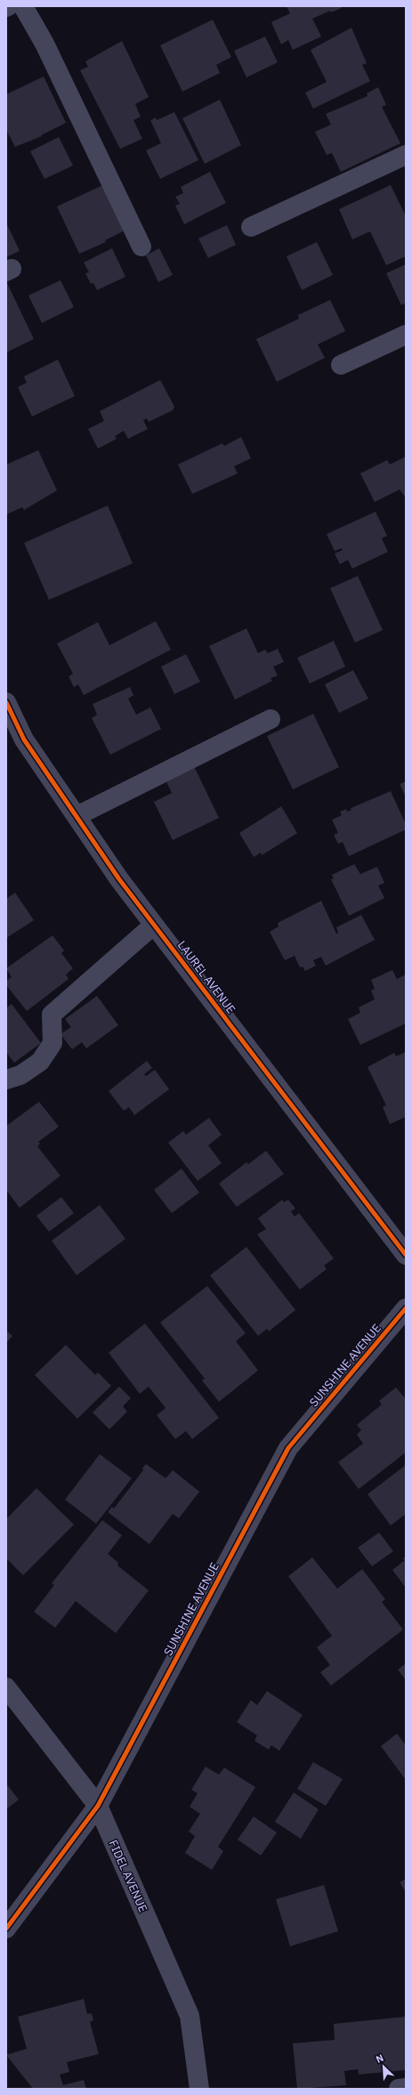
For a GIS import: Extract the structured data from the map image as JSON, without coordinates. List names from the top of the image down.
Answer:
{
  "streets": {
    "street": ["LAUREL AVENUE", "SUNSHINE AVENUE", "FIDEL AVENUE"]
  },
  "crossings": [
    ["SUNSHINE AVENUE", "FIDEL AVENUE"]
  ],
  "north": "top left"
}
